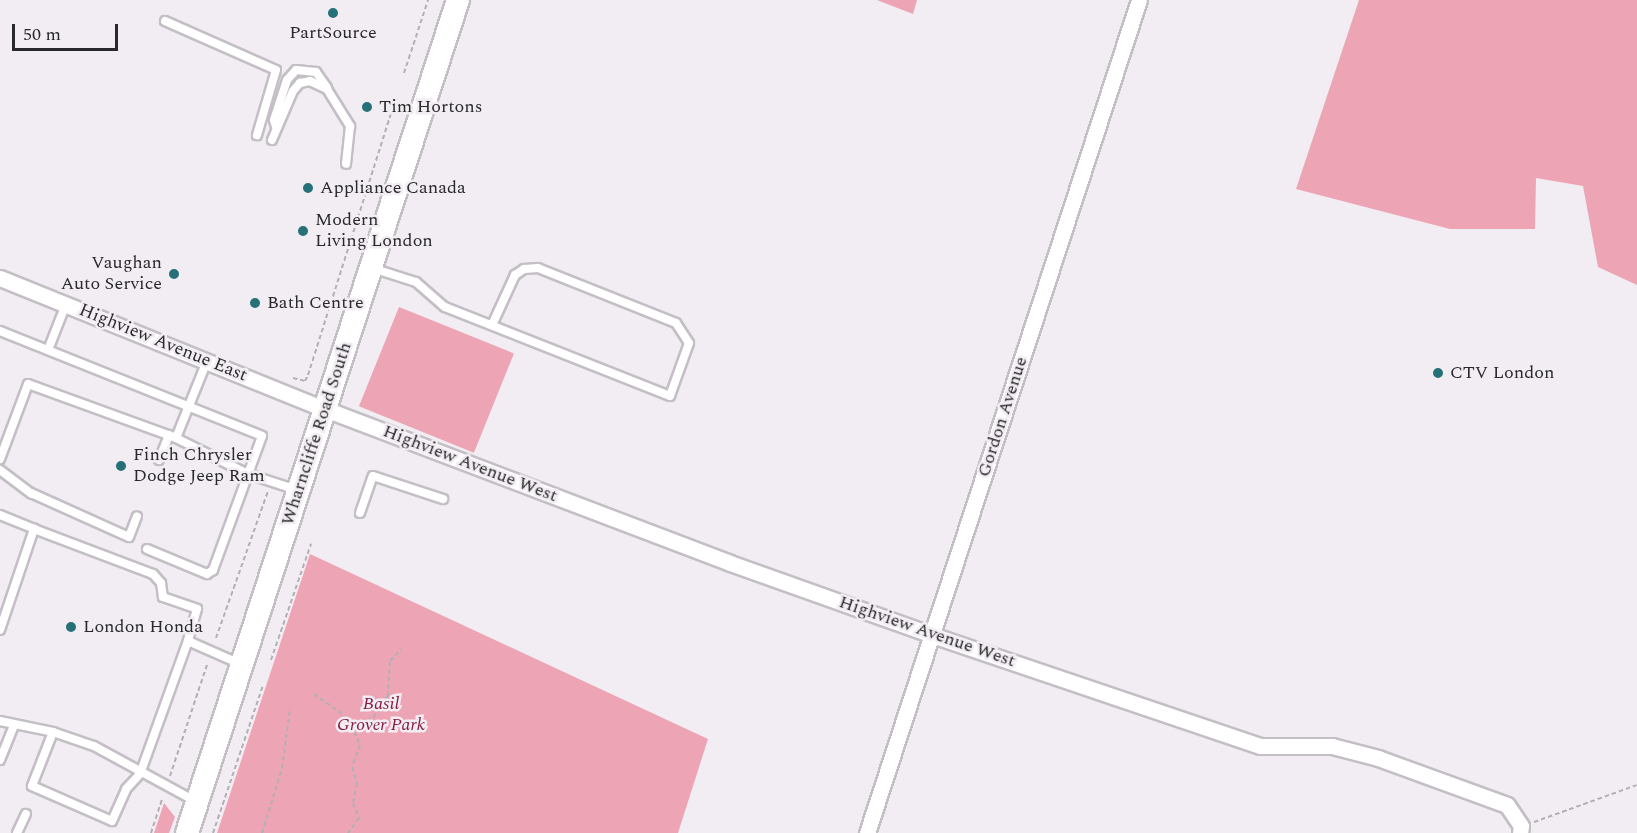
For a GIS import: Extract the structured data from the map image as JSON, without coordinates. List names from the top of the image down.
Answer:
{
  "streets": {
    "main road": ["Wharncliffe Road South"],
    "street": ["Highview Avenue East", "Gordon Avenue", "Highview Avenue West"]
  },
  "crossings": [
    ["Highview Avenue East", "Wharncliffe Road South"],
    ["Highview Avenue East", "Highview Avenue West"],
    ["Gordon Avenue", "Highview Avenue West"],
    ["Wharncliffe Road South", "Highview Avenue West"]
  ],
  "parks": ["Basil Grover Park"],
  "places": [
    "PartSource",
    "Tim Hortons",
    "Appliance Canada",
    "Modern Living London",
    "Vaughan Auto Service",
    "Bath Centre",
    "CTV London",
    "Finch Chrysler Dodge Jeep Ram",
    "London Honda"
  ],
  "scale_bar": "50 m"
}
